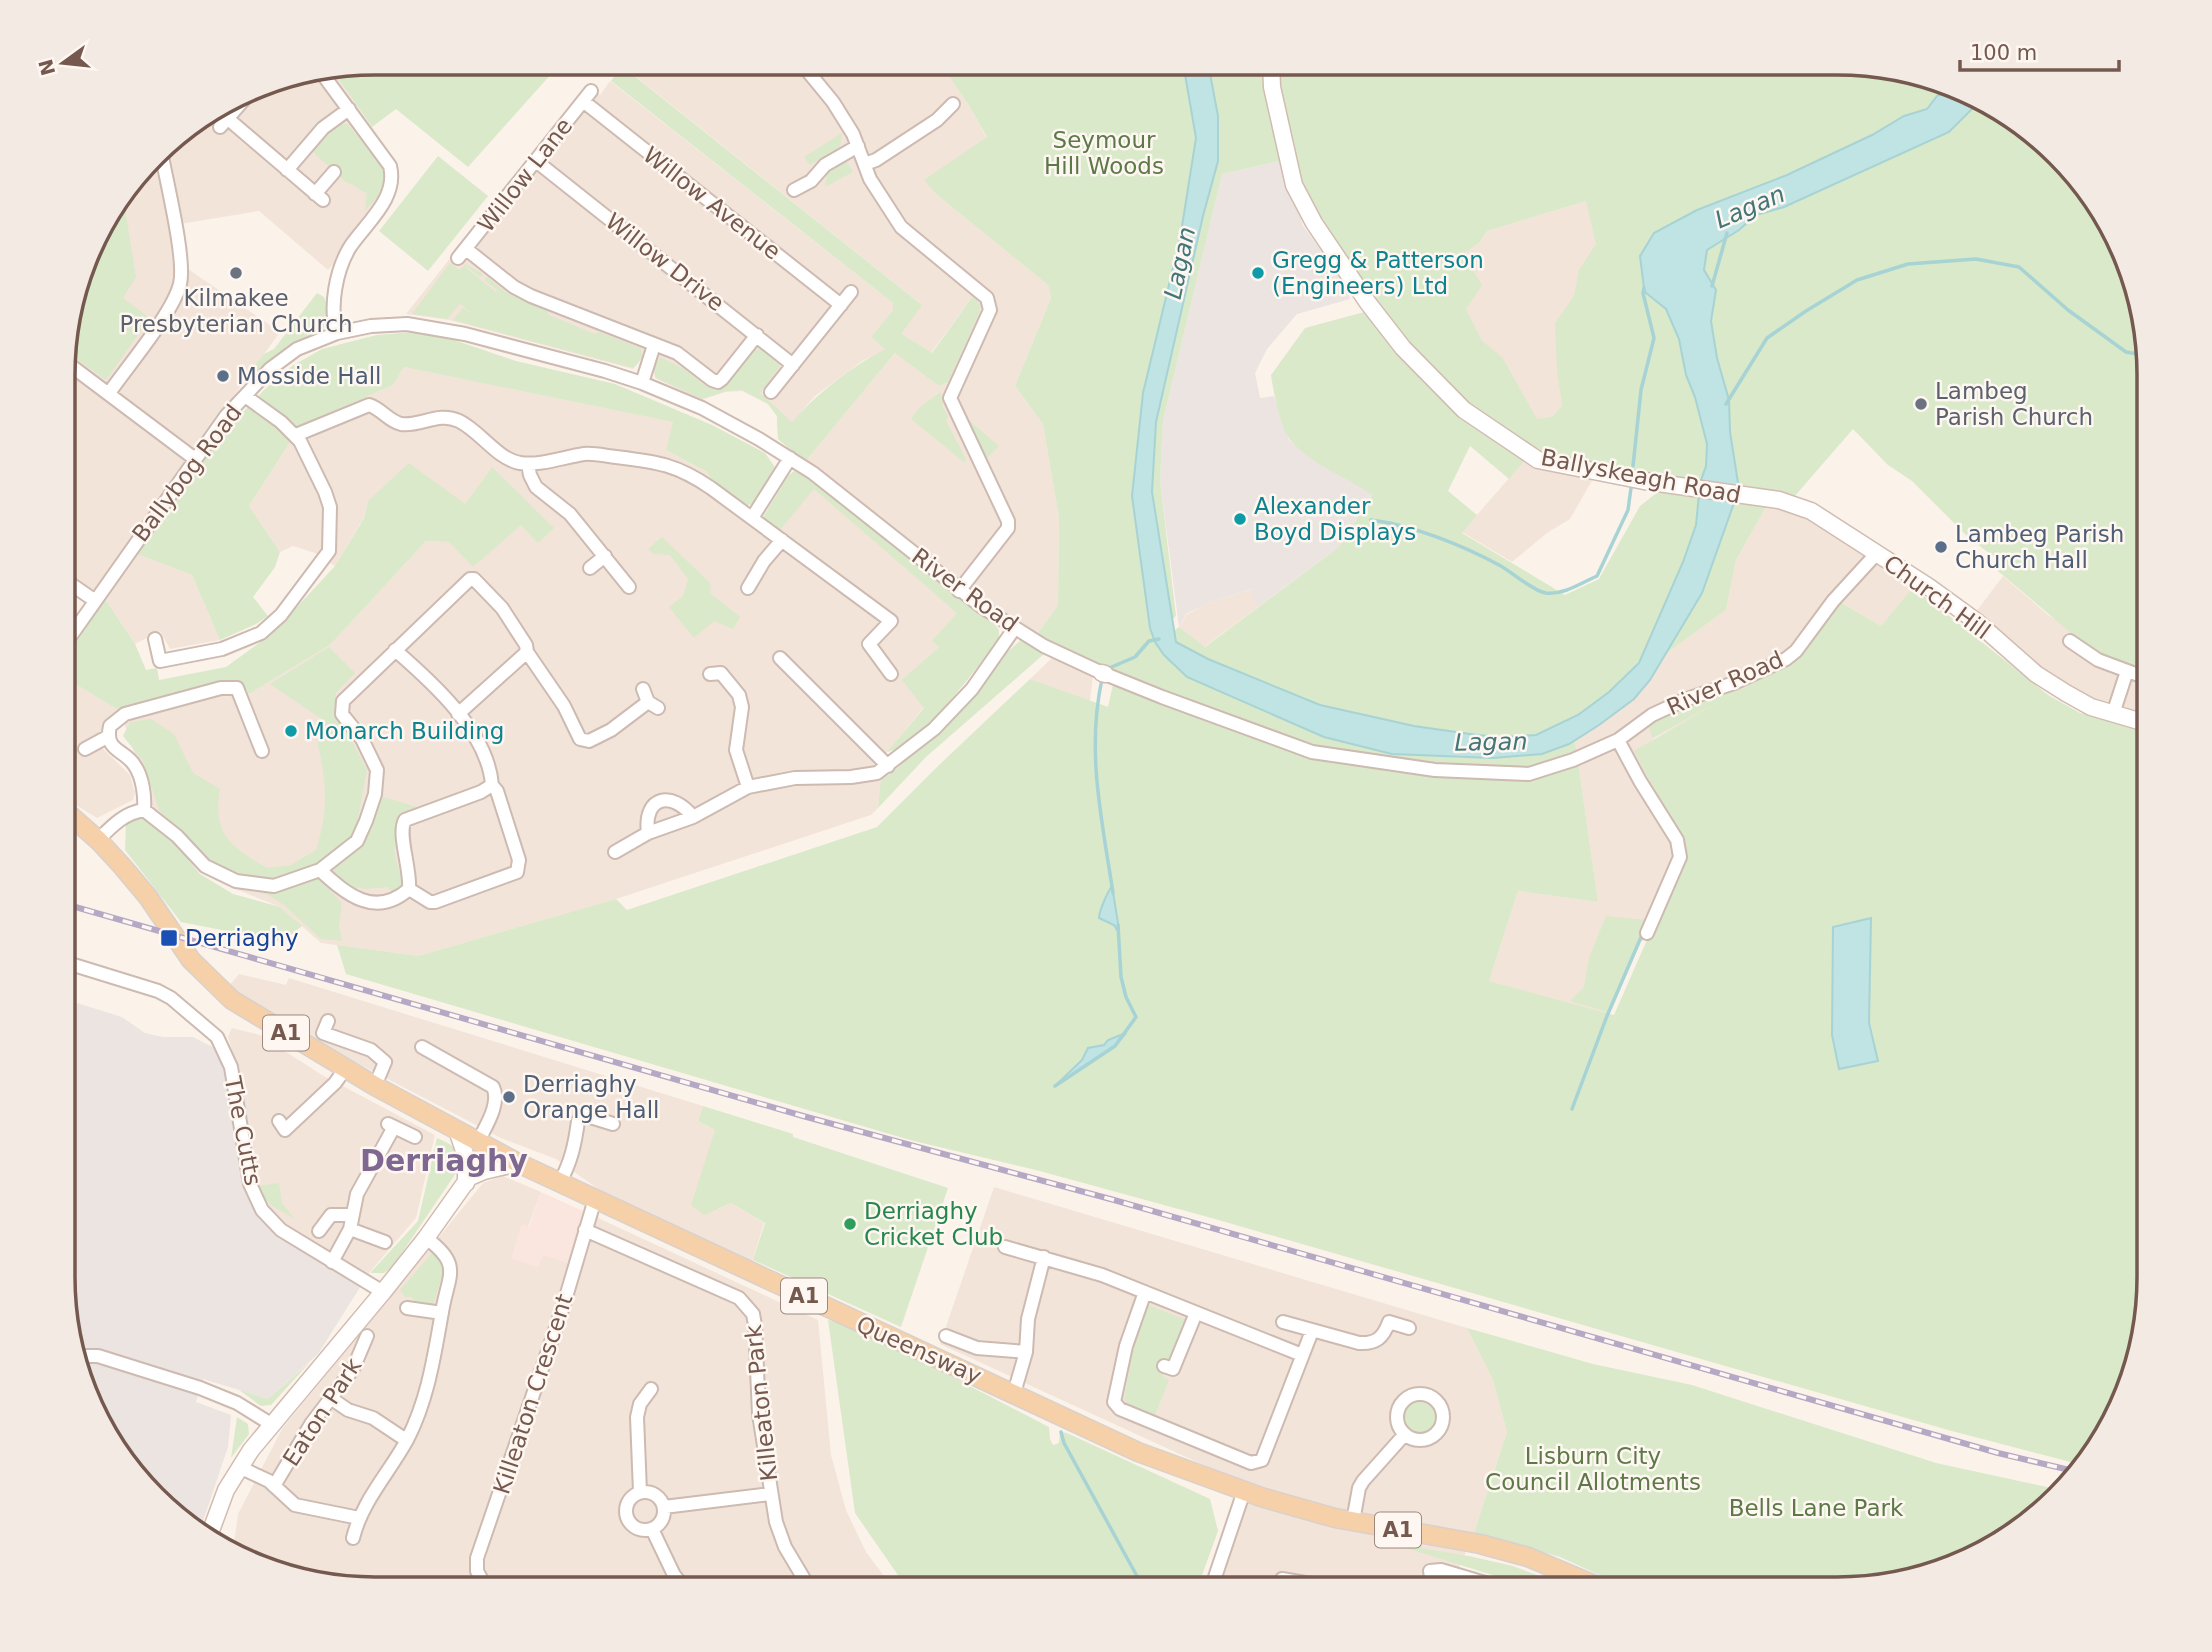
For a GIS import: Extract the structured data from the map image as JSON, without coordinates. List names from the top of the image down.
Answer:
{
  "streets": {
    "main road": [
      "Ballyskeagh Road",
      "Church Hill",
      "A1",
      "Queensway"
    ],
    "street": [
      "Willow Lane",
      "Willow Avenue",
      "Willow Drive",
      "Ballybog Road",
      "River Road",
      "The Cutts",
      "Killeaton Crescent",
      "Killeaton Park",
      "Eaton Park"
    ]
  },
  "crossings": [
    ["Willow Lane", "Willow Avenue"],
    ["Willow Lane", "Willow Drive"],
    ["Ballybog Road", "River Road"],
    ["Ballyskeagh Road", "Church Hill"],
    ["River Road", "Church Hill"],
    ["A1", "Queensway"],
    ["Queensway", "Killeaton Crescent"],
    ["Killeaton Crescent", "Killeaton Park"]
  ],
  "districts": ["Derriaghy"],
  "water": ["Lagan"],
  "parks": ["Seymour Hill Woods", "Lisburn City Council Allotments", "Bells Lane Park"],
  "places": {
    "other": [
      "Kilmakee Presbyterian Church",
      "Gregg & Patterson (Engineers) Ltd",
      "Mosside Hall",
      "Lambeg Parish Church",
      "Alexander Boyd Displays",
      "Lambeg Parish Church Hall",
      "Monarch Building",
      "Derriaghy Orange Hall",
      "Derriaghy Cricket Club"
    ],
    "transit": ["Derriaghy"]
  },
  "scale_bar": "100 m",
  "north": "left"
}
